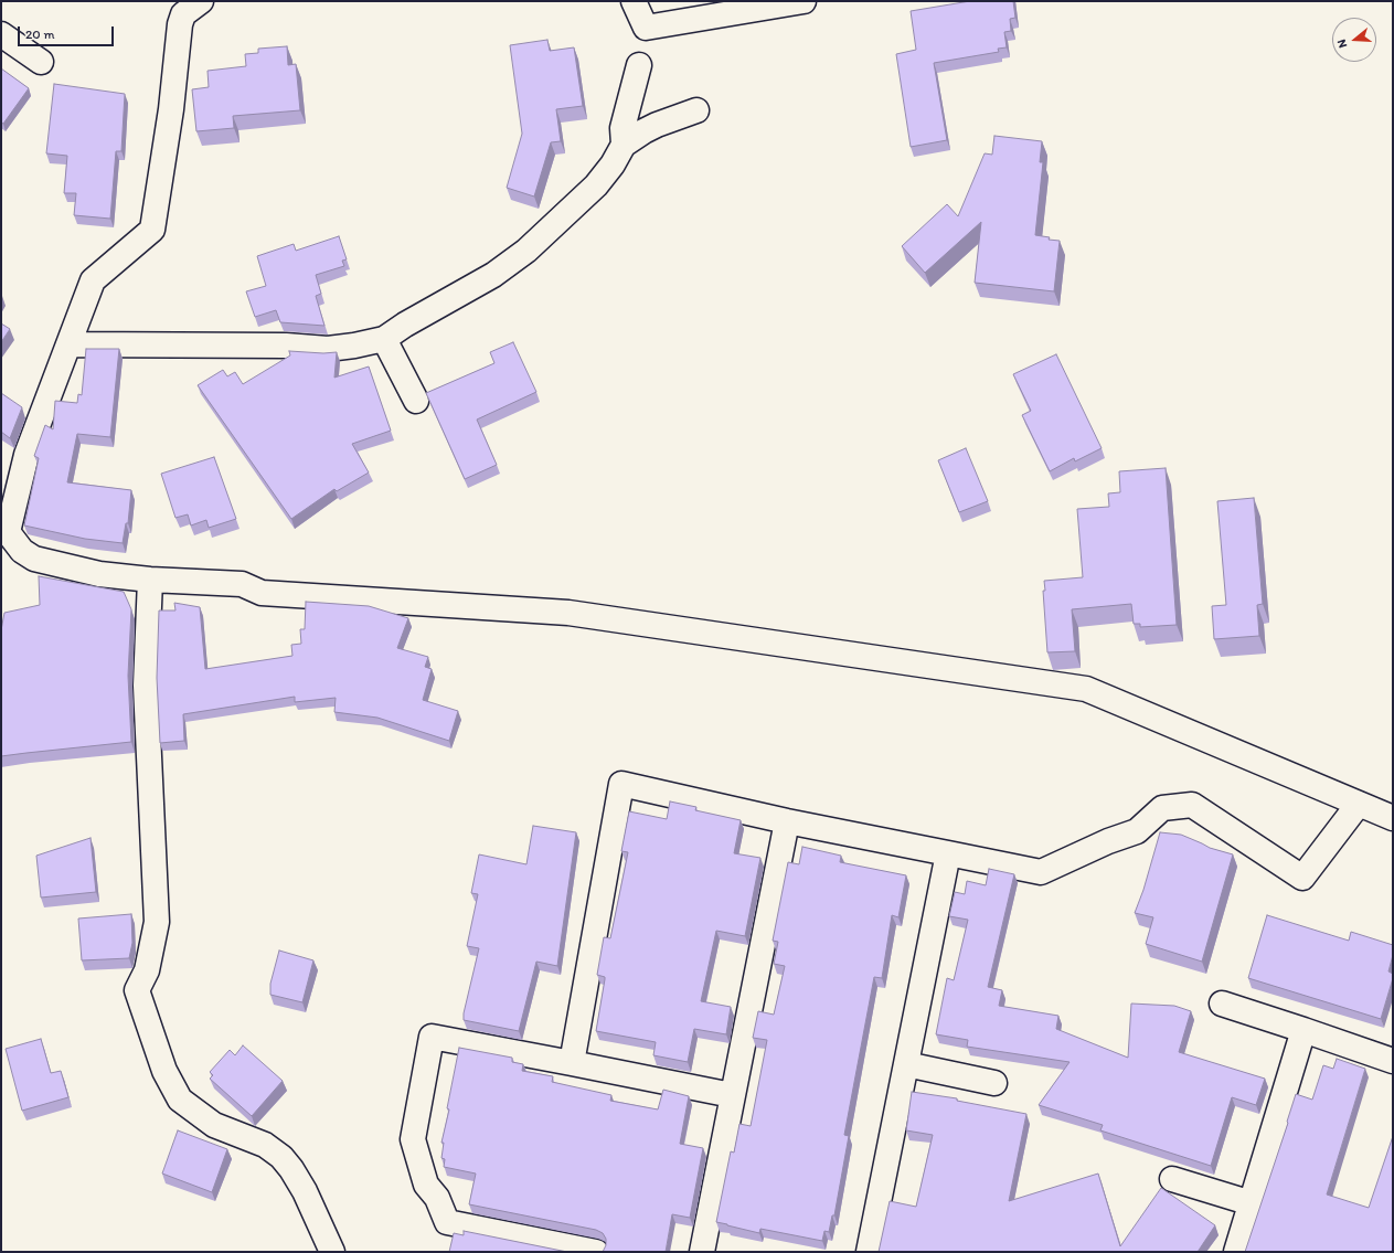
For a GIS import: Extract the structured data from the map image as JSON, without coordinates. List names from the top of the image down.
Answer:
{
  "scale_bar": "20 m",
  "north": "left"
}
